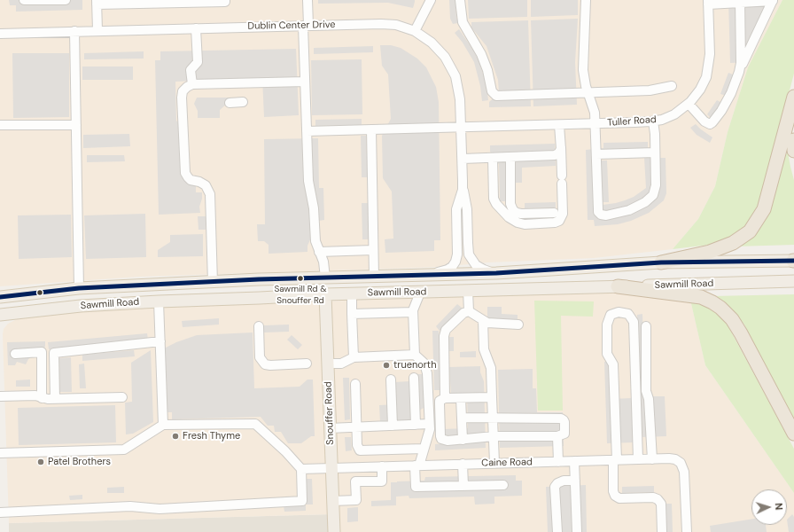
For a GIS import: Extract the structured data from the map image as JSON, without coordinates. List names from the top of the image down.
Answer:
{
  "streets": {
    "main road": ["Sawmill Road", "Snouffer Road"],
    "street": ["Dublin Center Drive", "Tuller Road", "Caine Road"]
  },
  "crossings": [
    ["Dublin Center Drive", "Tuller Road"],
    ["Dublin Center Drive", "Sawmill Road"],
    ["Sawmill Road", "Snouffer Road"],
    ["Snouffer Road", "Caine Road"]
  ],
  "places": [
    "Sawmill Rd & Snouffer Rd",
    "truenorth",
    "Fresh Thyme",
    "Patel Brothers"
  ],
  "north": "right"
}
